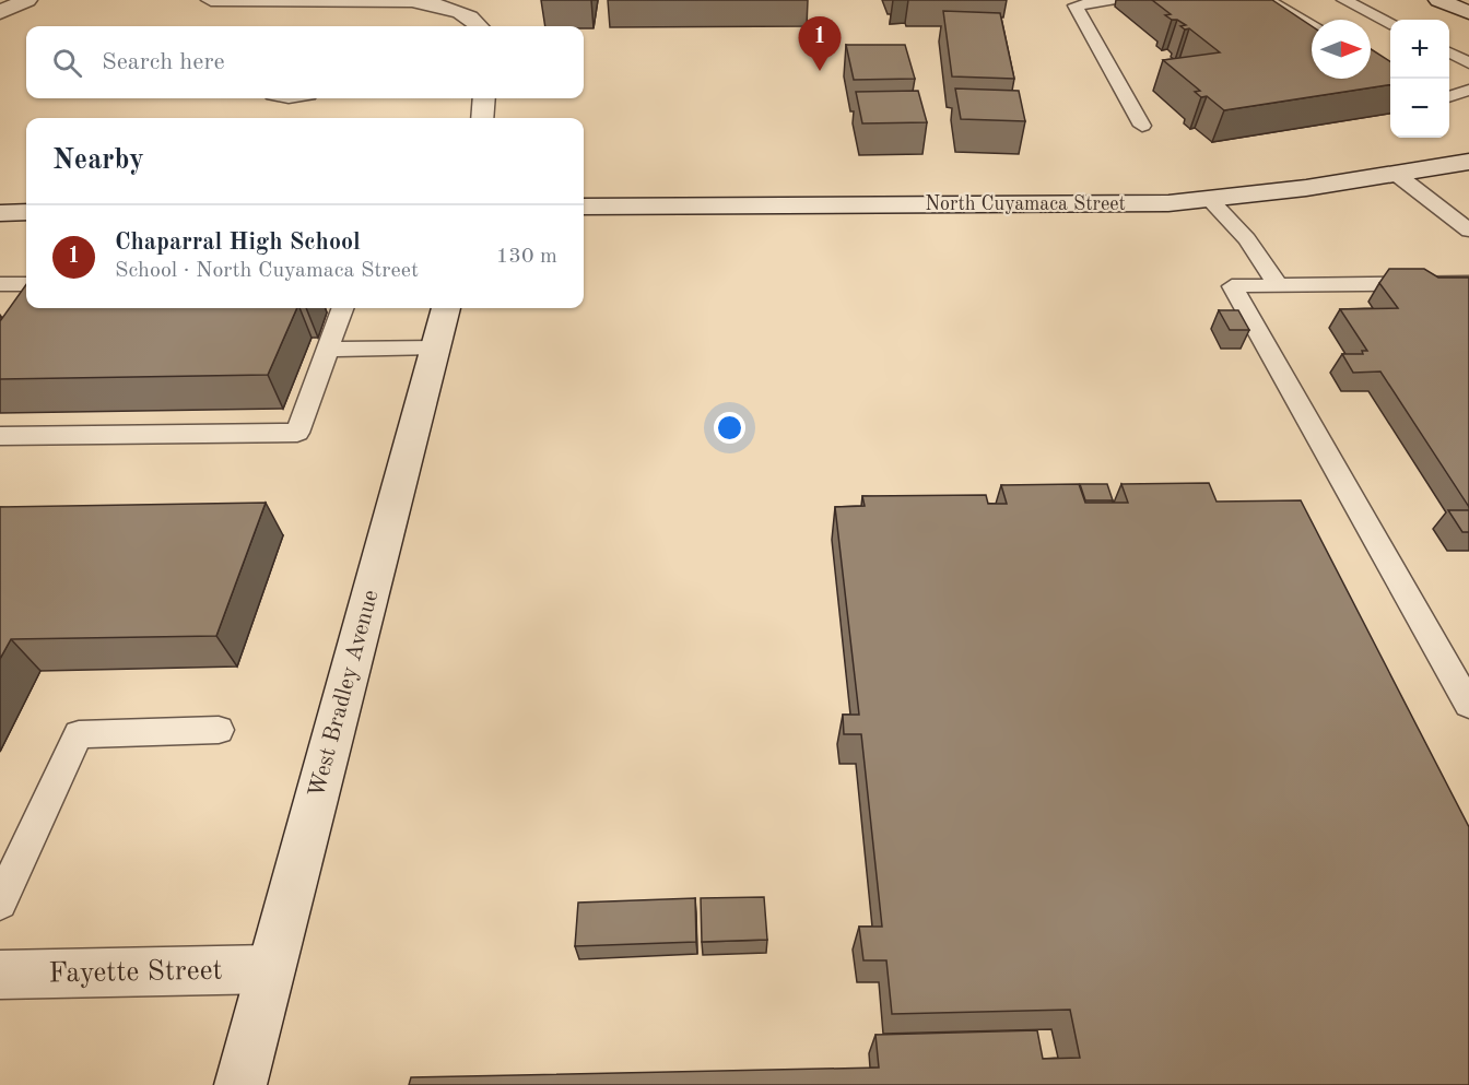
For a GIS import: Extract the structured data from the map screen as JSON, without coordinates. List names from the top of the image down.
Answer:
{
  "streets": {
    "main road": ["North Cuyamaca Street", "West Bradley Avenue", "Fayette Street"]
  },
  "crossings": [
    ["West Bradley Avenue", "Fayette Street"]
  ],
  "north": "right",
  "page": {
    "pins": "1",
    "map_buttons": ["+", "−"],
    "search": "Search here",
    "heading": "Nearby",
    "list": [
      {
        "mark": "1",
        "name": "Chaparral High School",
        "note": "School · North Cuyamaca Street",
        "value": "130 m"
      }
    ]
  }
}
